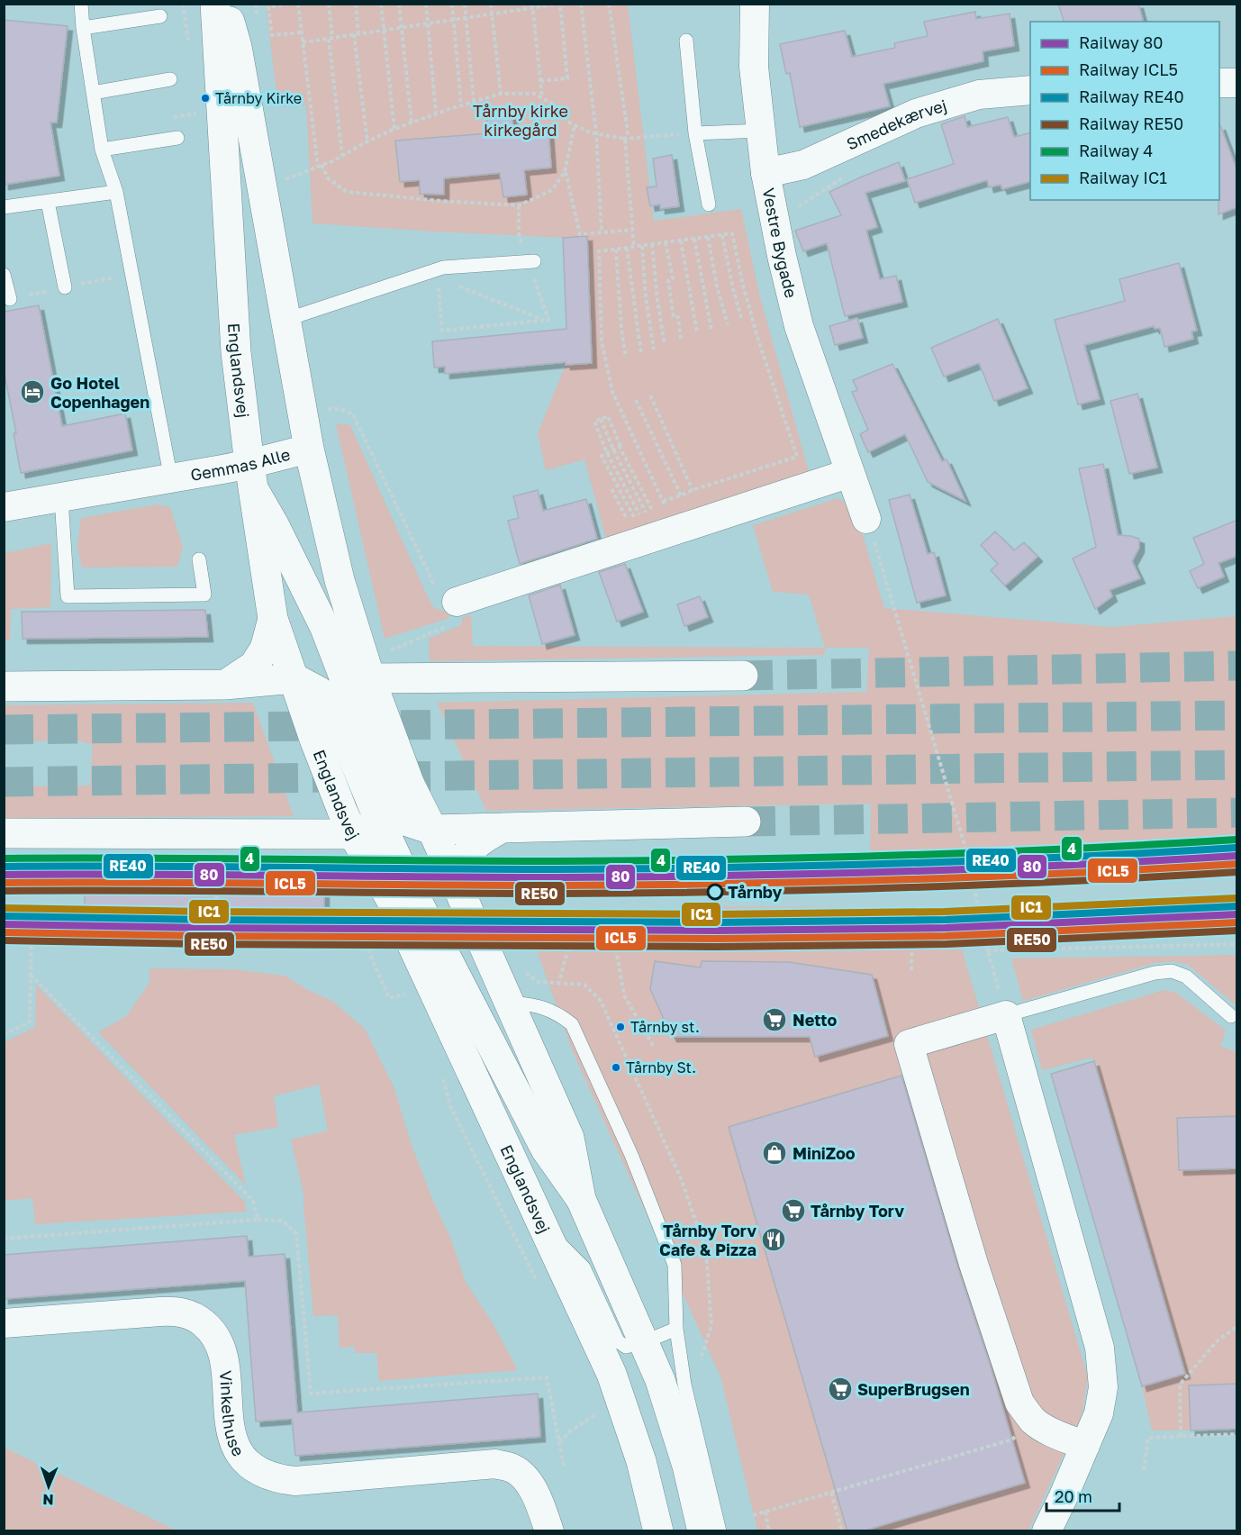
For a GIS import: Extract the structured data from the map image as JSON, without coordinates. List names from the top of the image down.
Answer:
{
  "streets": {
    "main road": ["Englandsvej"],
    "street": [
      "Smedekærvej",
      "Vestre Bygade",
      "Gemmas Alle",
      "Vinkelhuse"
    ]
  },
  "crossings": [
    ["Smedekærvej", "Vestre Bygade"],
    ["Englandsvej", "Gemmas Alle"]
  ],
  "parks": ["Tårnby kirke kirkegård"],
  "places": {
    "other": [
      "Tårnby Kirke",
      "Tårnby",
      "Tårnby st.",
      "Tårnby St."
    ],
    "hotel": ["Go Hotel Copenhagen"],
    "supermarket": ["Netto", "Tårnby Torv", "SuperBrugsen"],
    "shop": ["MiniZoo"],
    "restaurant": ["Tårnby Torv Cafe & Pizza"]
  },
  "lines": [
    "rail line 4",
    "rail line RE40",
    "rail line 80",
    "rail line ICL5",
    "rail line RE50",
    "rail line IC1"
  ],
  "legend": [
    "Railway 80",
    "Railway ICL5",
    "Railway RE40",
    "Railway RE50",
    "Railway 4",
    "Railway IC1"
  ],
  "scale_bar": "20 m",
  "north": "bottom"
}
